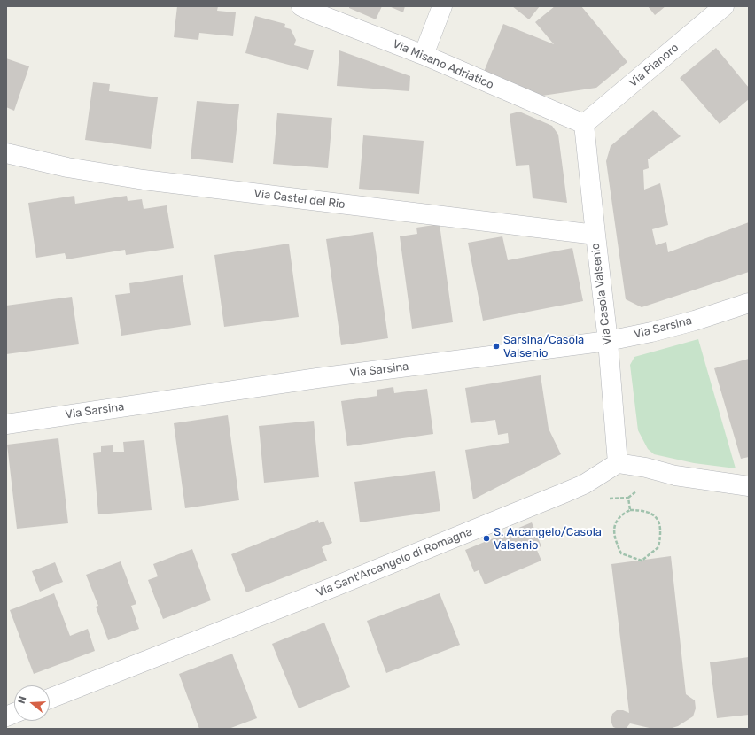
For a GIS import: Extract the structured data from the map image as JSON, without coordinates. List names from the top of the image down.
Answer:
{
  "streets": {
    "street": [
      "Via Misano Adriatico",
      "Via Pianoro",
      "Via Castel del Rio",
      "Via Casola Valsenio",
      "Via Sarsina",
      "Via Sant'Arcangelo di Romagna"
    ]
  },
  "crossings": [
    ["Via Misano Adriatico", "Via Pianoro"],
    ["Via Misano Adriatico", "Via Casola Valsenio"],
    ["Via Pianoro", "Via Casola Valsenio"],
    ["Via Castel del Rio", "Via Casola Valsenio"],
    ["Via Casola Valsenio", "Via Sarsina"],
    ["Via Casola Valsenio", "Via Sant'Arcangelo di Romagna"]
  ],
  "places": ["Sarsina/Casola Valsenio", "S. Arcangelo/Casola Valsenio"],
  "north": "left"
}
